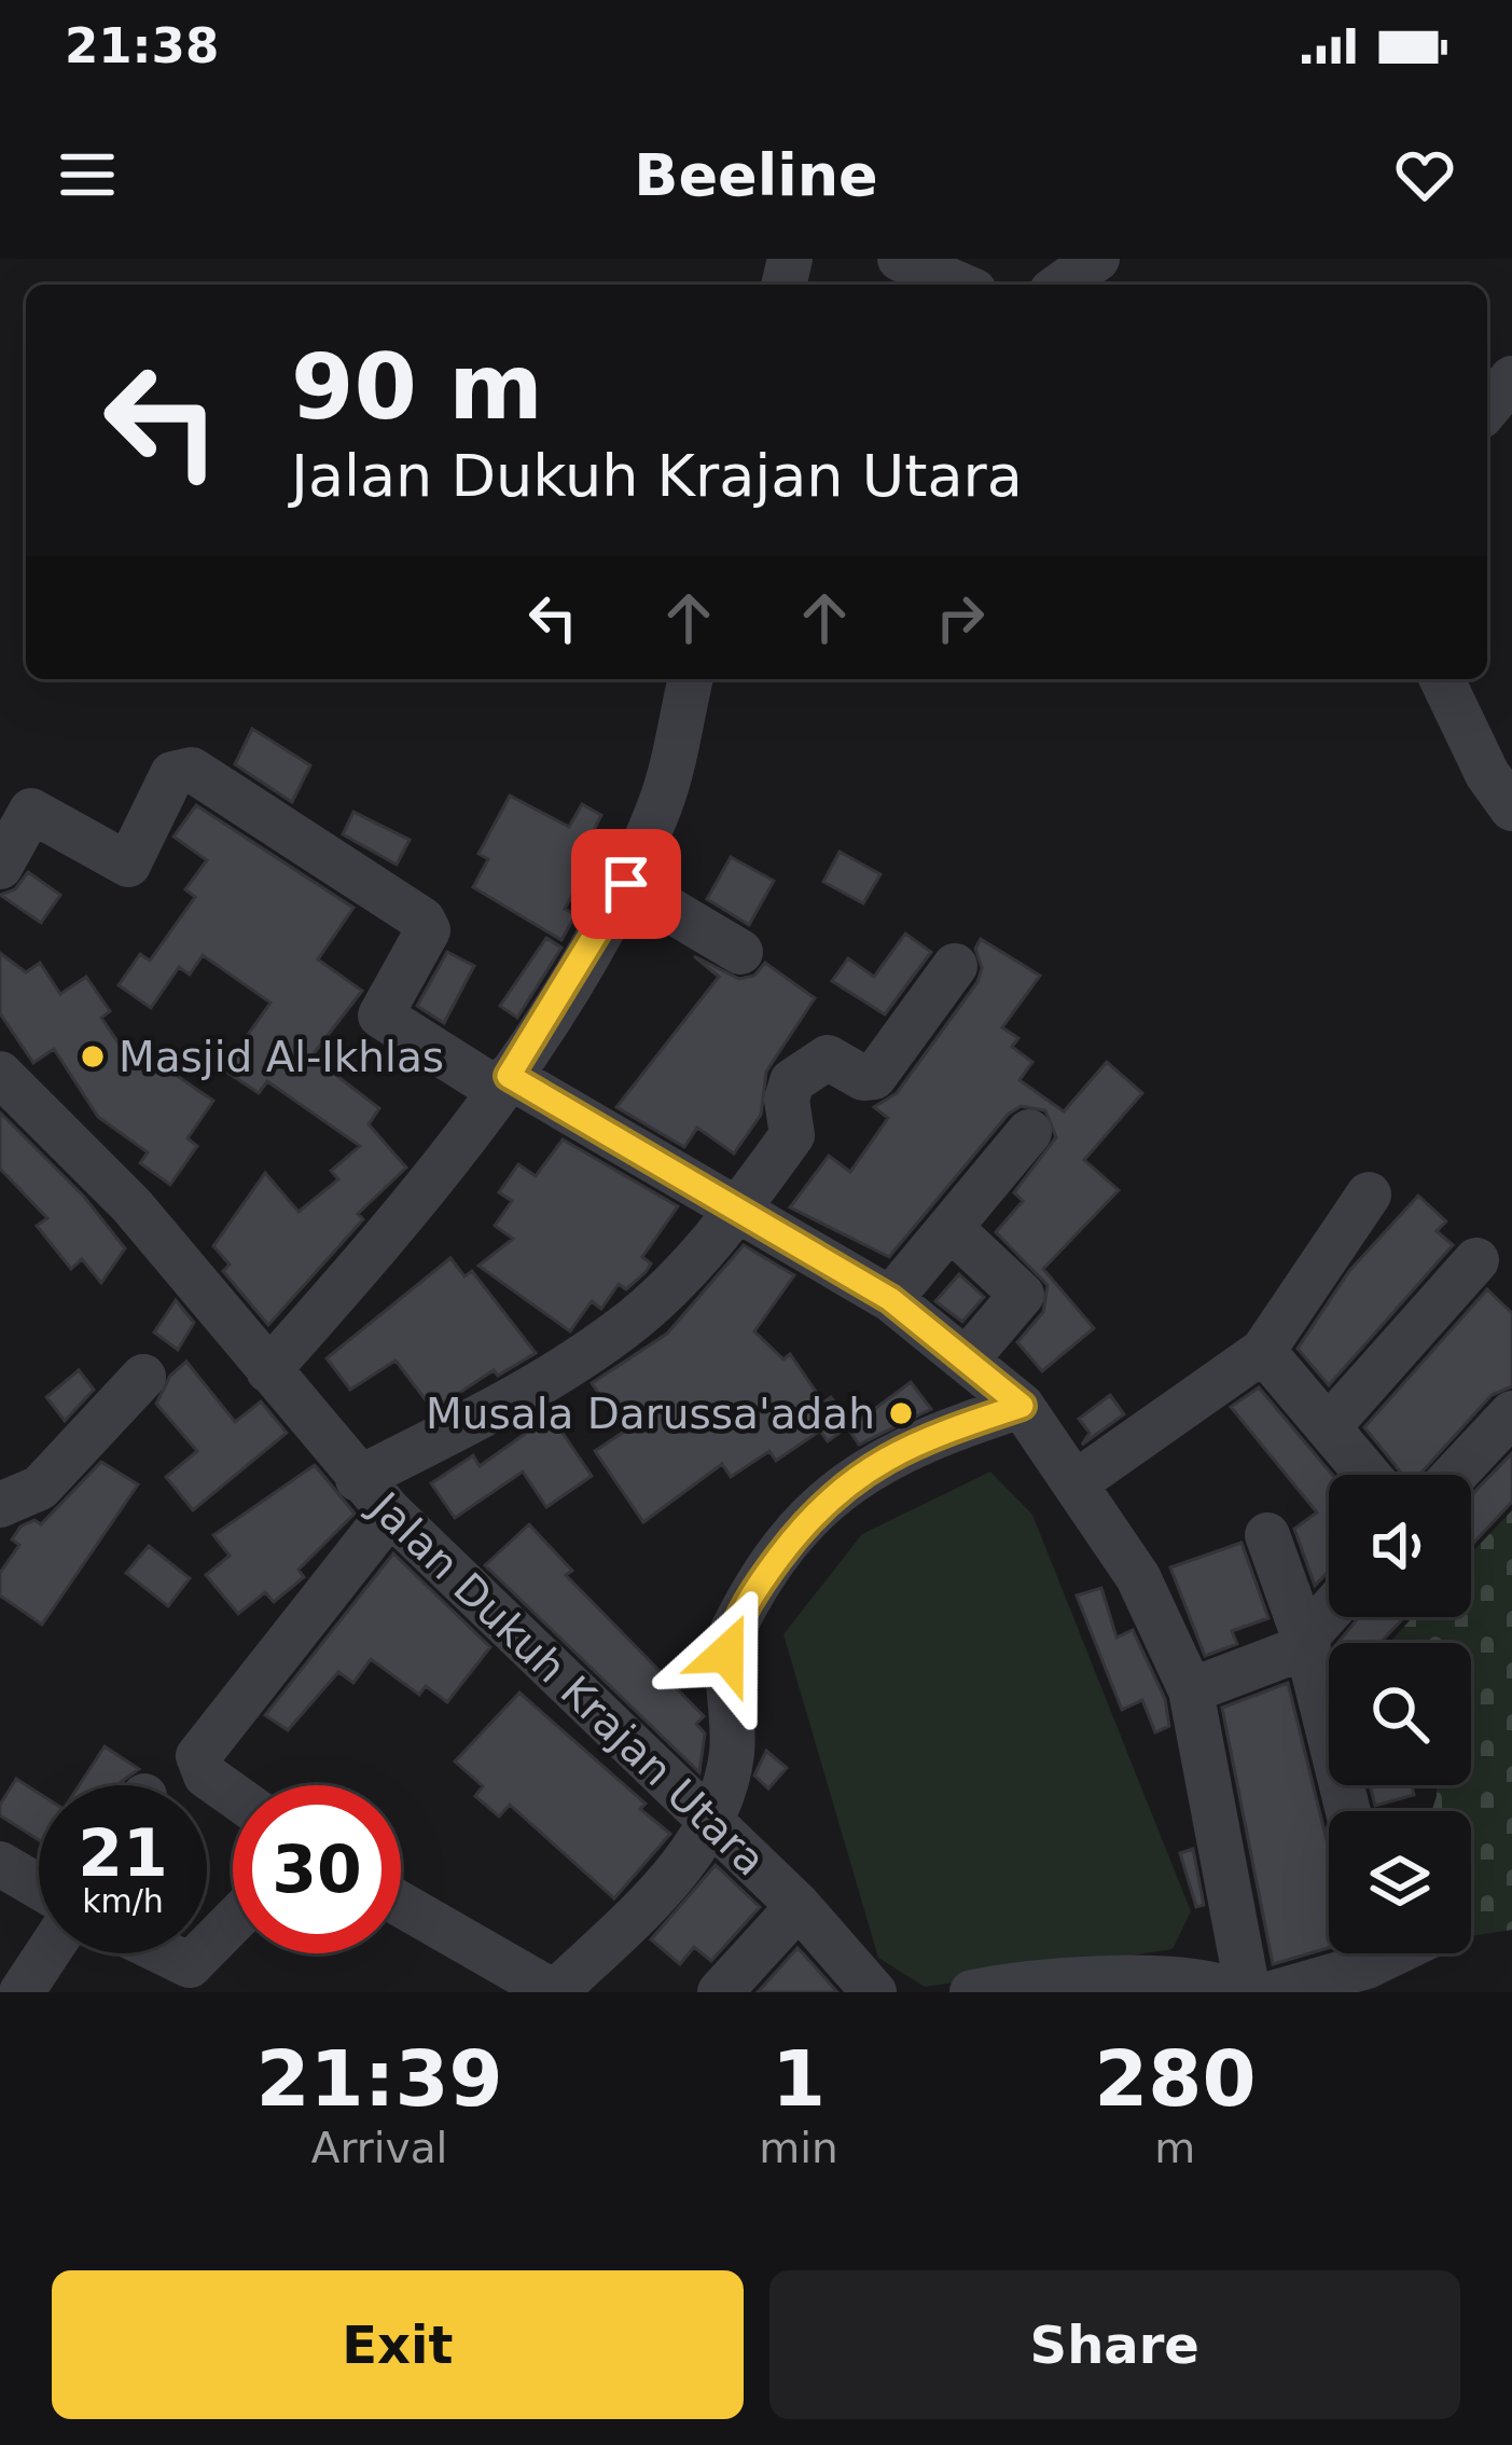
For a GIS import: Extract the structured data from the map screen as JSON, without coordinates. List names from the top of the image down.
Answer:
{
  "streets": {
    "street": ["Jalan Dukuh Krajan Utara"]
  },
  "places": ["Masjid Al-Ikhlas", "Musala Darussa'adah"],
  "page": {
    "status": "21:38",
    "header": "Beeline",
    "turn": ["90 m", "Jalan Dukuh Krajan Utara"],
    "speed": "21 km/h",
    "limit": "30",
    "eta": [
      "21:39",
      "Arrival",
      "1",
      "min",
      "280",
      "m"
    ],
    "buttons": ["Exit", "Share"]
  }
}
